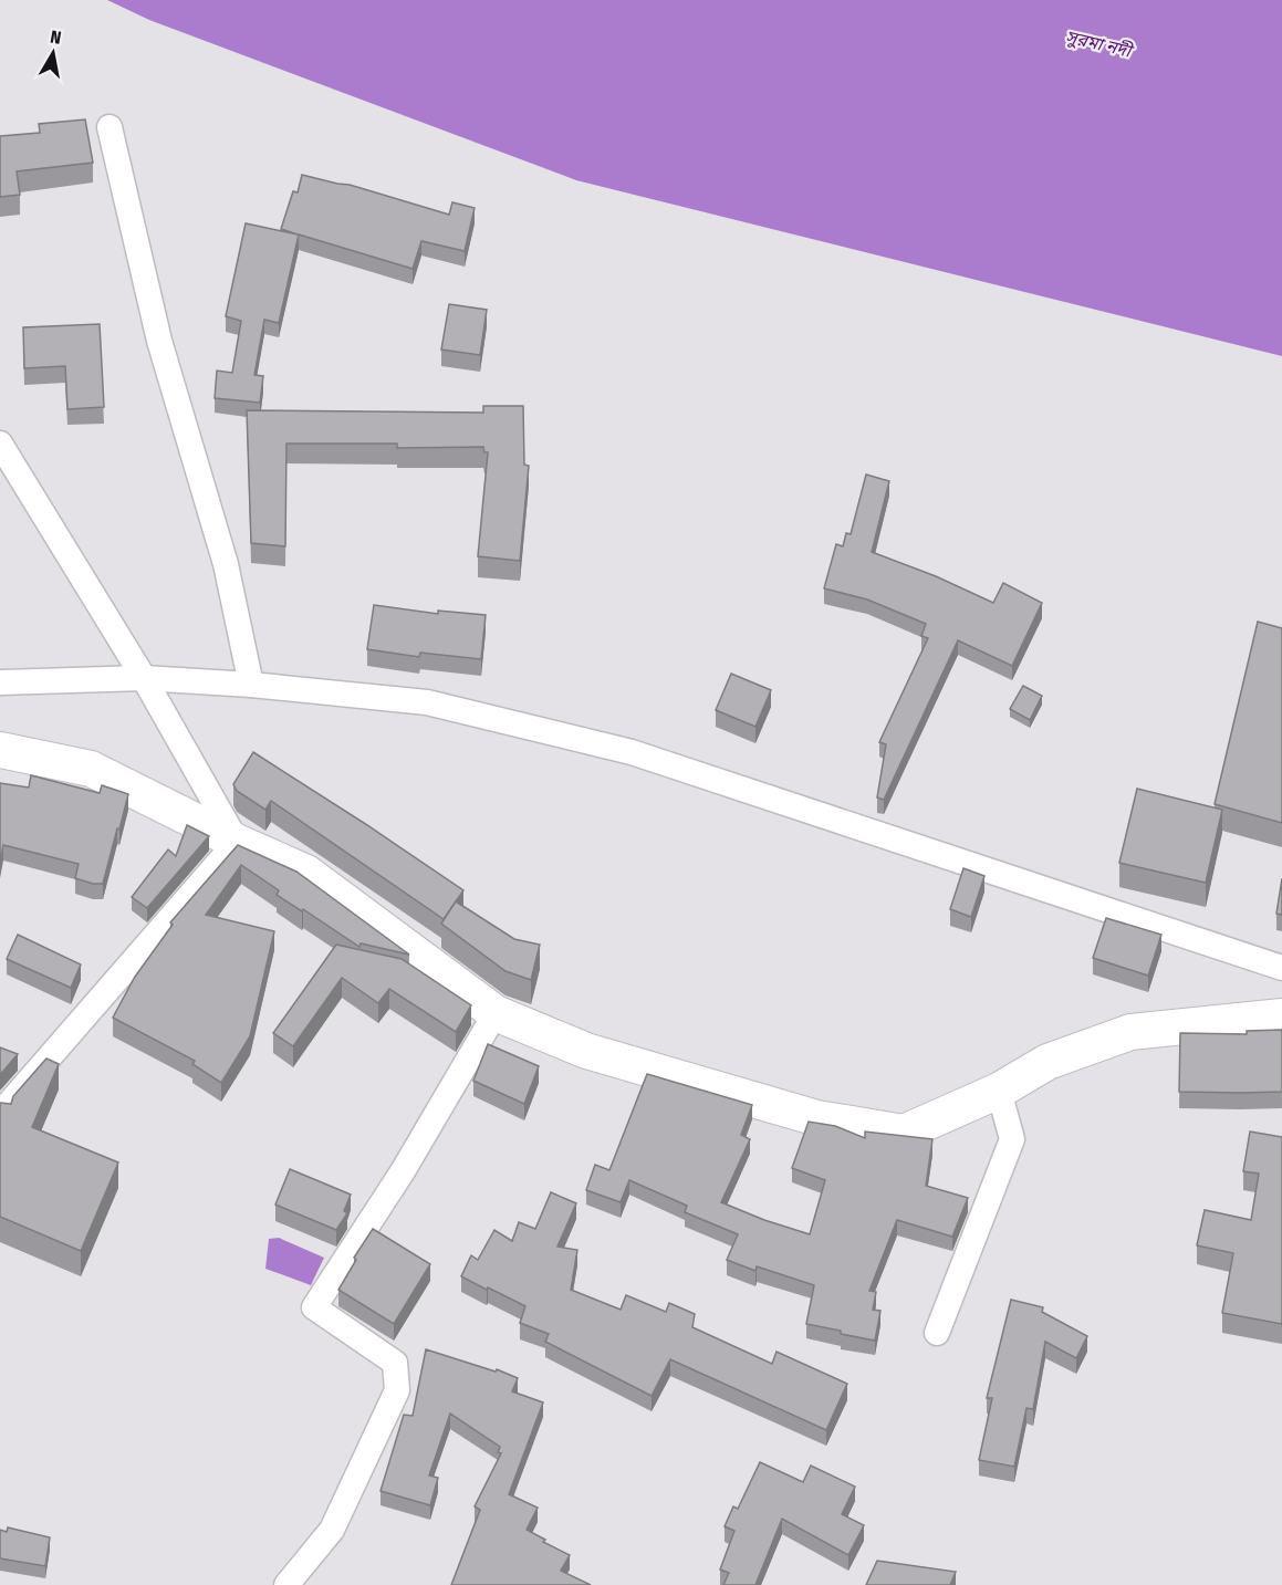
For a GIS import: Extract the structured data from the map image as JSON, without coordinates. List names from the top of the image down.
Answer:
{
  "water": ["সুরমা নদী"],
  "north": "top"
}
